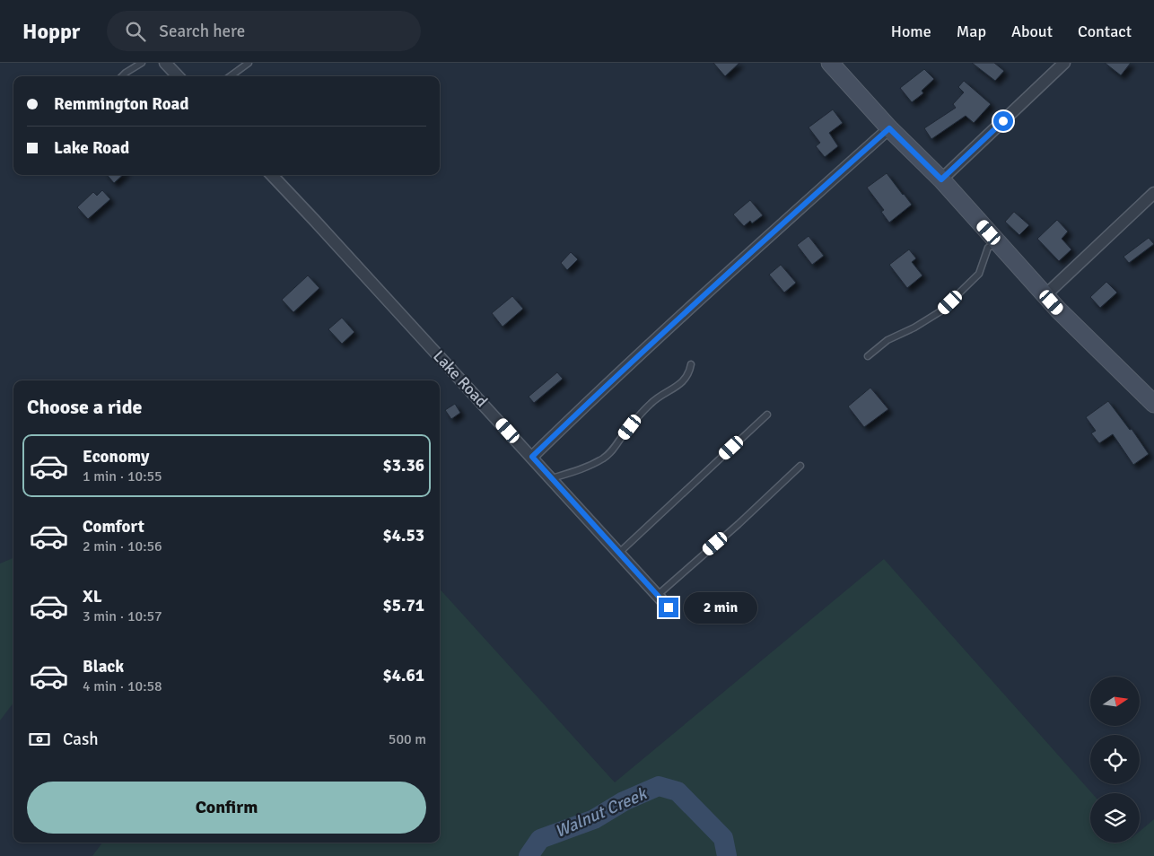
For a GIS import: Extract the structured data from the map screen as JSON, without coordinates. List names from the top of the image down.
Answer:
{
  "streets": {
    "street": ["Lake Road"]
  },
  "water": ["Walnut Creek"],
  "north": "right",
  "page": {
    "header": "Hoppr",
    "search": "Search here",
    "nav": [
      "Home",
      "Map",
      "About",
      "Contact"
    ],
    "banner": ["Remmington Road", "Lake Road"],
    "heading": "Choose a ride",
    "list": [
      {
        "name": "Economy",
        "note": "1 min · 10:55",
        "value": "$3.36"
      },
      {
        "name": "Comfort",
        "note": "2 min · 10:56",
        "value": "$4.53"
      },
      {
        "name": "XL",
        "note": "3 min · 10:57",
        "value": "$5.71"
      },
      {
        "name": "Black",
        "note": "4 min · 10:58",
        "value": "$4.61"
      }
    ],
    "bubble": "2 min",
    "pay": ["Cash", "500 m"],
    "buttons": "Confirm"
  }
}
